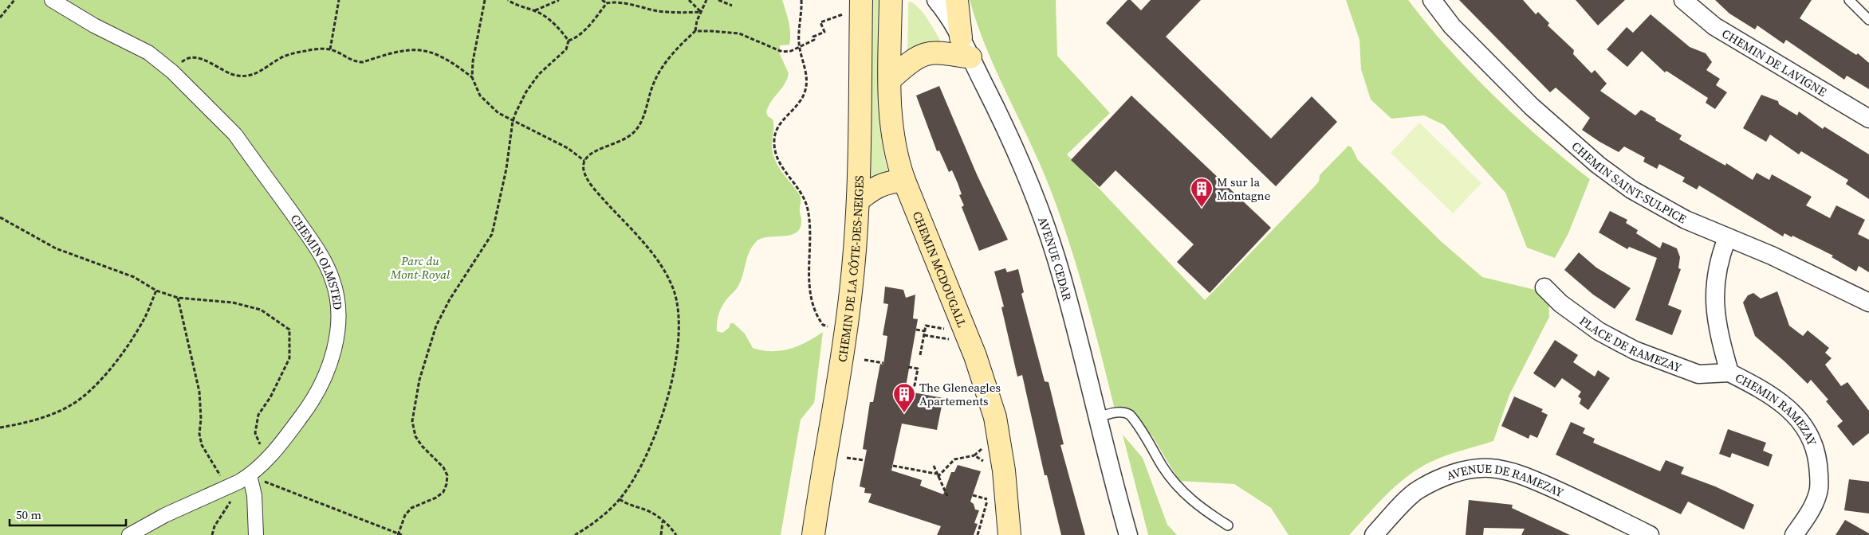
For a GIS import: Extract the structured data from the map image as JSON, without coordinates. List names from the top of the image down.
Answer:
{
  "streets": {
    "main road": ["CHEMIN DE LA CÔTE-DES-NEIGES", "CHEMIN MCDOUGALL"],
    "street": [
      "CHEMIN DE LAVIGNE",
      "CHEMIN SAINT-SULPICE",
      "AVENUE CEDAR",
      "CHEMIN OLMSTED",
      "PLACE DE RAMEZAY",
      "CHEMIN RAMEZAY",
      "AVENUE DE RAMEZAY"
    ]
  },
  "crossings": [
    ["CHEMIN SAINT-SULPICE", "CHEMIN RAMEZAY"],
    ["PLACE DE RAMEZAY", "CHEMIN RAMEZAY"]
  ],
  "parks": ["Parc du Mont-Royal"],
  "places": {
    "building": ["M sur la Montagne", "The Gleneagles Apartements"]
  },
  "scale_bar": "50 m"
}
